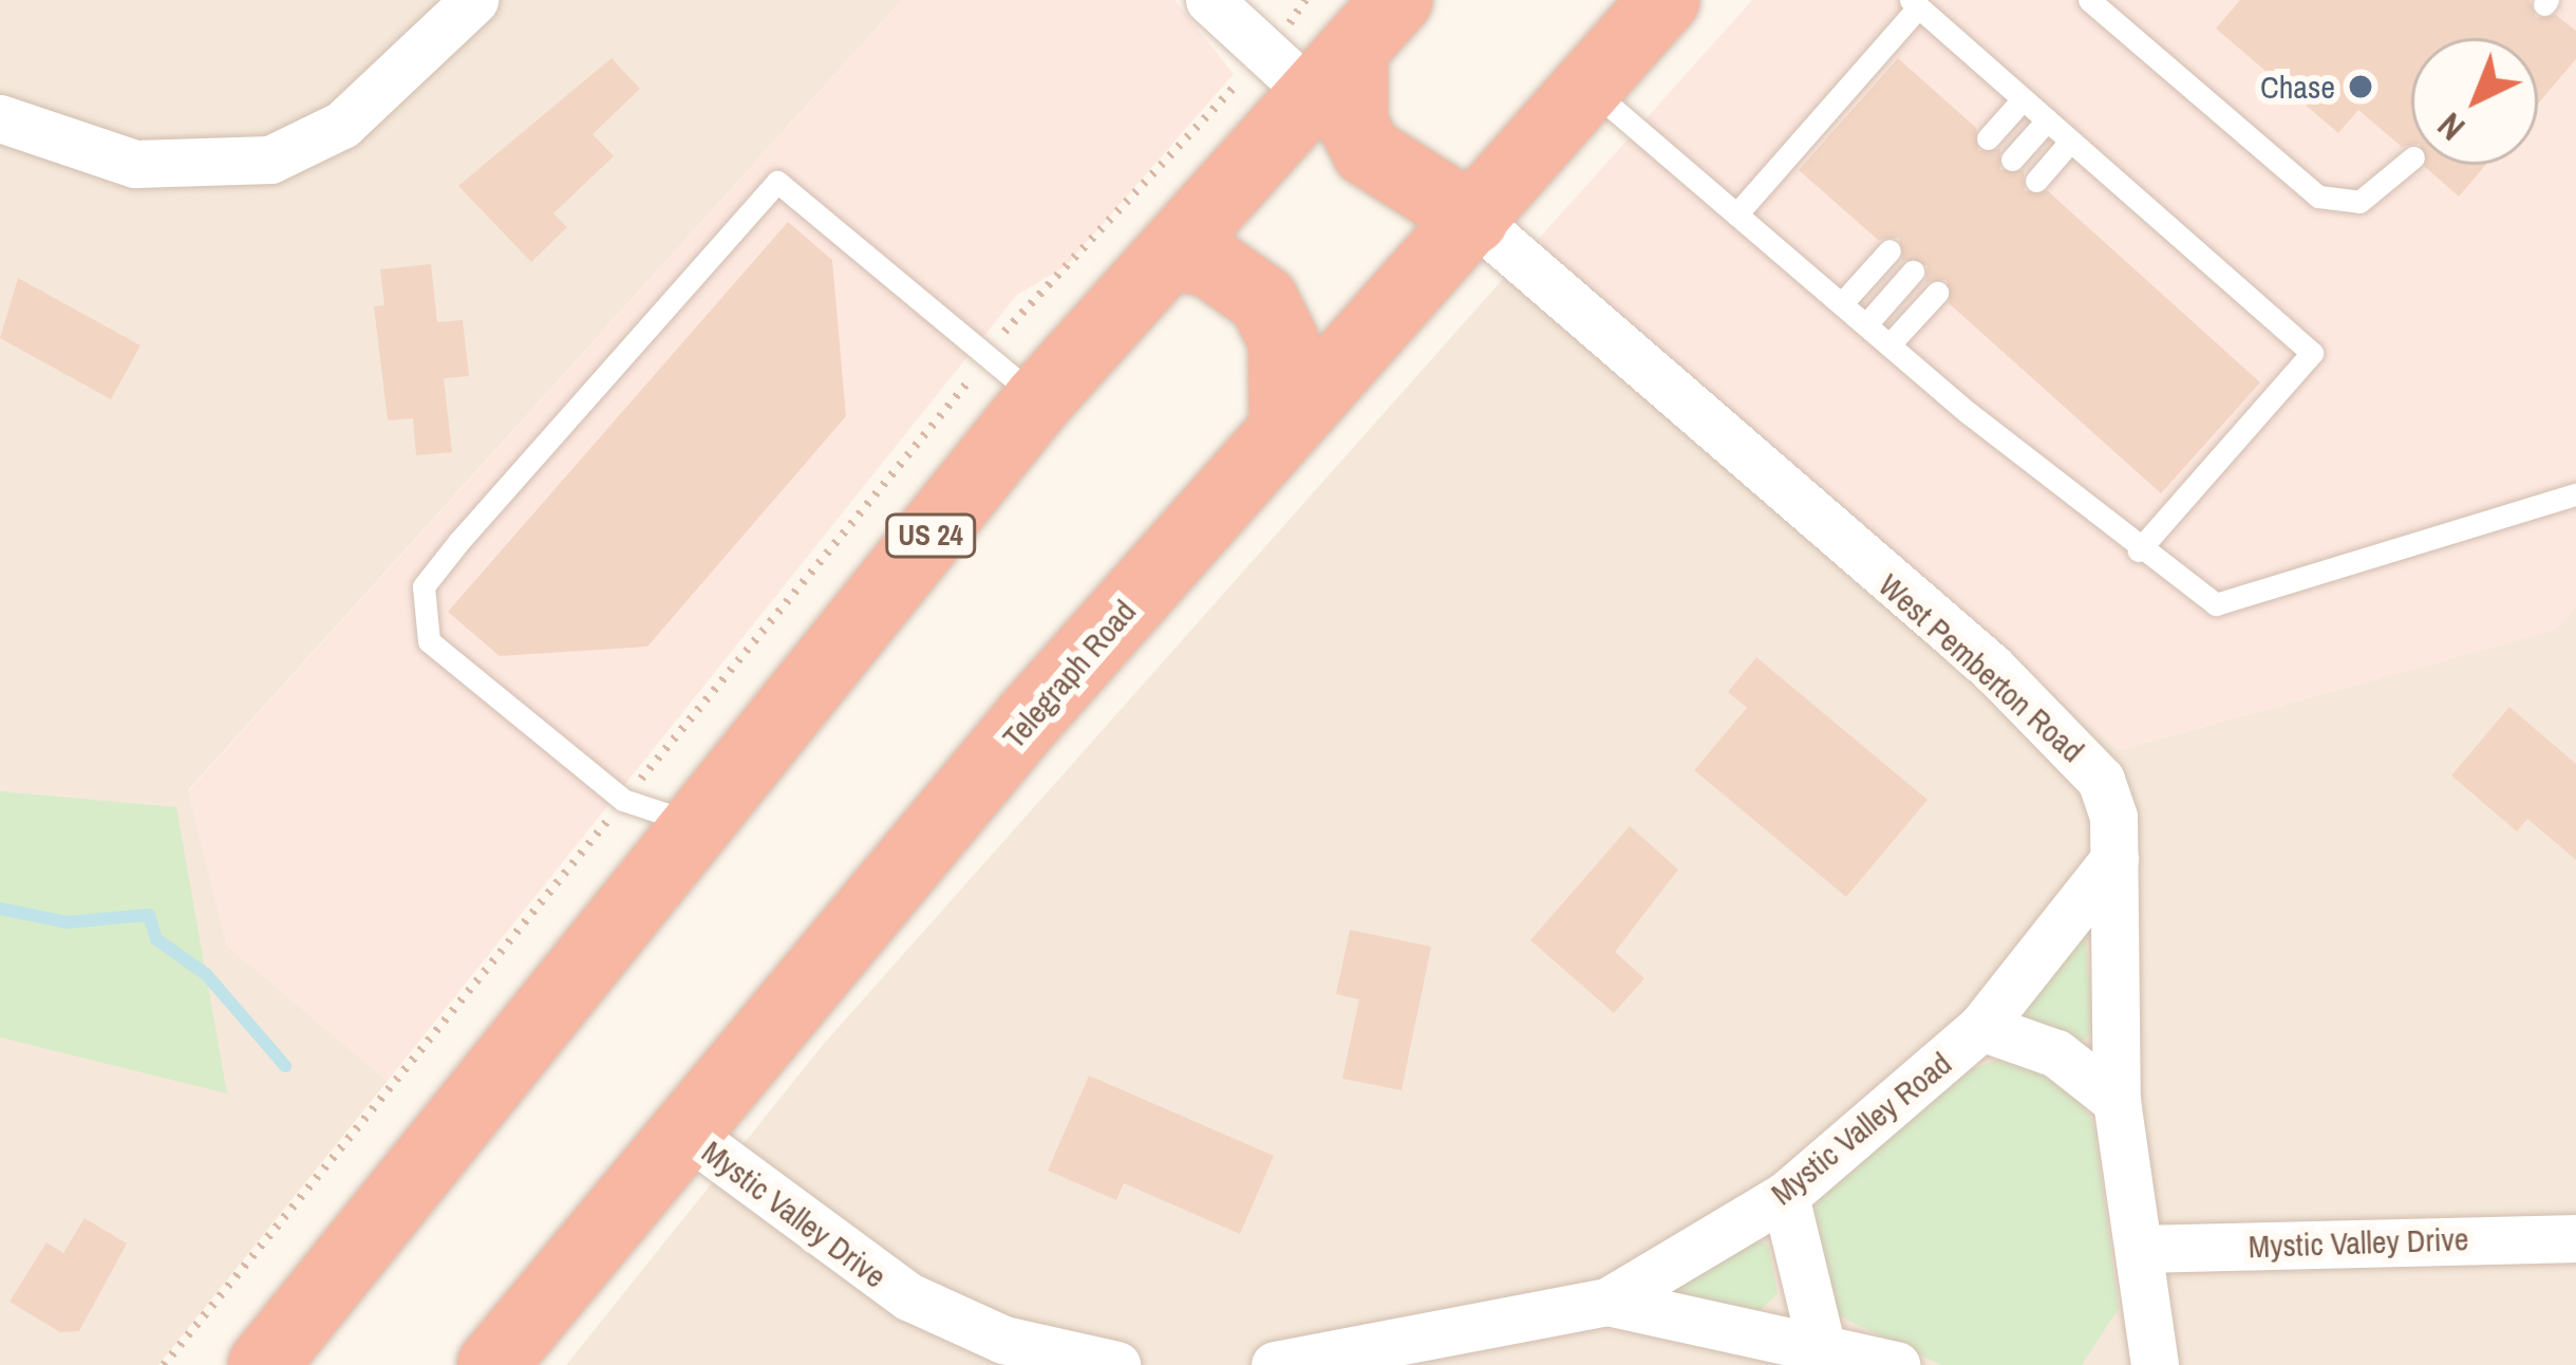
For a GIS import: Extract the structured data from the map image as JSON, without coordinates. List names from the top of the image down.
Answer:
{
  "streets": {
    "highway": ["US 24", "Telegraph Road"],
    "street": ["West Pemberton Road", "Mystic Valley Road", "Mystic Valley Drive"]
  },
  "crossings": [
    ["West Pemberton Road", "Telegraph Road"],
    ["West Pemberton Road", "Mystic Valley Road"],
    ["West Pemberton Road", "Mystic Valley Drive"],
    ["Telegraph Road", "Mystic Valley Drive"]
  ],
  "places": ["Chase"],
  "north": "bottom left"
}
